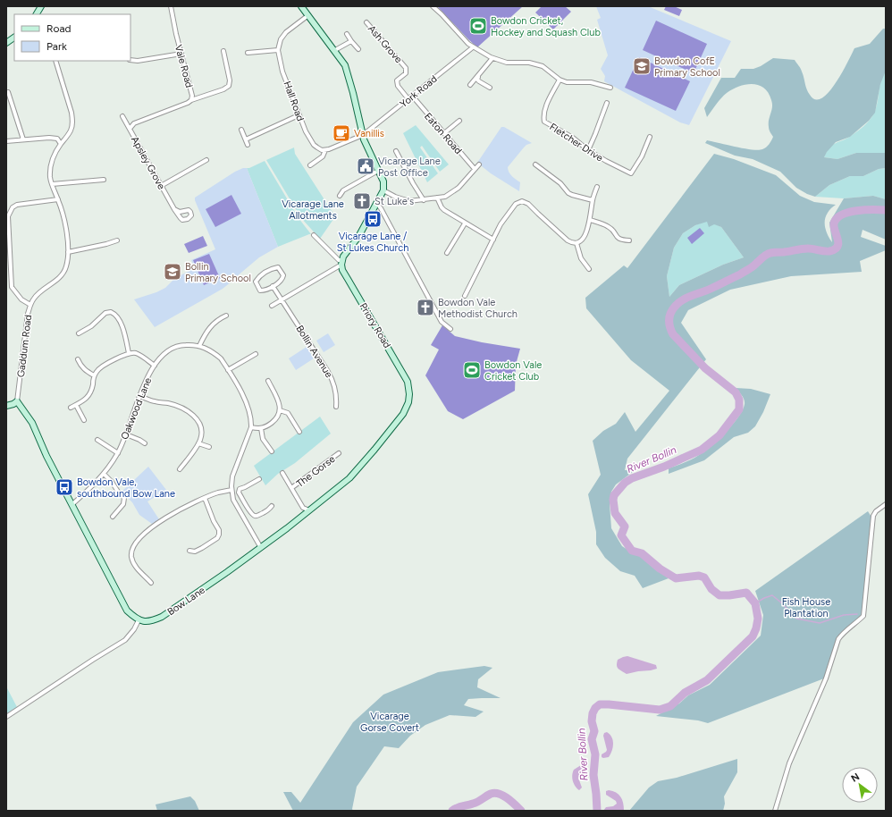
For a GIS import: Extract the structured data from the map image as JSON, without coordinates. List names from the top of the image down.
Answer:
{
  "streets": {
    "street": [
      "Ash Grove",
      "Vale Road",
      "York Road",
      "Hall Road",
      "Eaton Road",
      "Fletcher Drive",
      "Apsley Grove",
      "Priory Road",
      "Gaddum Road",
      "Bollin Avenue",
      "Oakwood Lane",
      "The Gorse",
      "Bow Lane"
    ]
  },
  "crossings": [
    ["Ash Grove", "York Road"],
    ["Vale Road", "Apsley Grove"],
    ["York Road", "Eaton Road"],
    ["Priory Road", "Bow Lane"],
    ["Oakwood Lane", "Bow Lane"],
    ["The Gorse", "Bow Lane"]
  ],
  "water": ["River Bollin"],
  "parks": ["Vicarage Lane Allotments", "Fish House Plantation", "Vicarage Gorse Covert"],
  "places": {
    "sports": ["Bowdon Cricket, Hockey and Squash Club", "Bowdon Vale Cricket Club"],
    "school or university": ["Bowdon CofE Primary School", "Bollin Primary School"],
    "cafe": ["Vanillis"],
    "public building": ["Vicarage Lane Post Office"],
    "church": ["St Luke's", "Bowdon Vale Methodist Church"],
    "bus stop": ["Vicarage Lane / St Lukes Church", "Bowdon Vale, southbound Bow Lane"]
  },
  "legend": ["Road", "Park"],
  "north": "top left"
}
